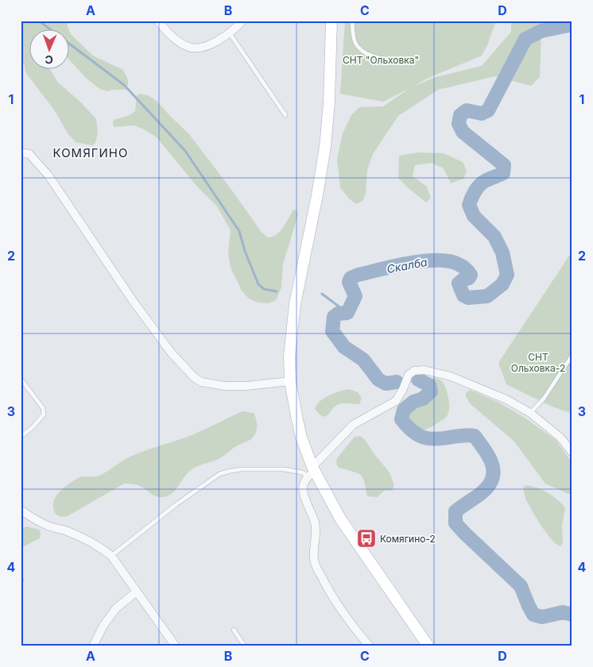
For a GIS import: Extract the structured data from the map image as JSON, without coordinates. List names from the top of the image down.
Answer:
{
  "districts": ["КОМЯГИНО"],
  "water": ["Скалба"],
  "parks": ["СНТ \"Ольховка\"", "СНТ Ольховка-2"],
  "places": {
    "bus stop": ["Комягино-2"]
  },
  "north": "bottom",
  "grid": {
    "columns": [
      "A",
      "B",
      "C",
      "D"
    ],
    "rows": [
      "1",
      "2",
      "3",
      "4"
    ]
  }
}
